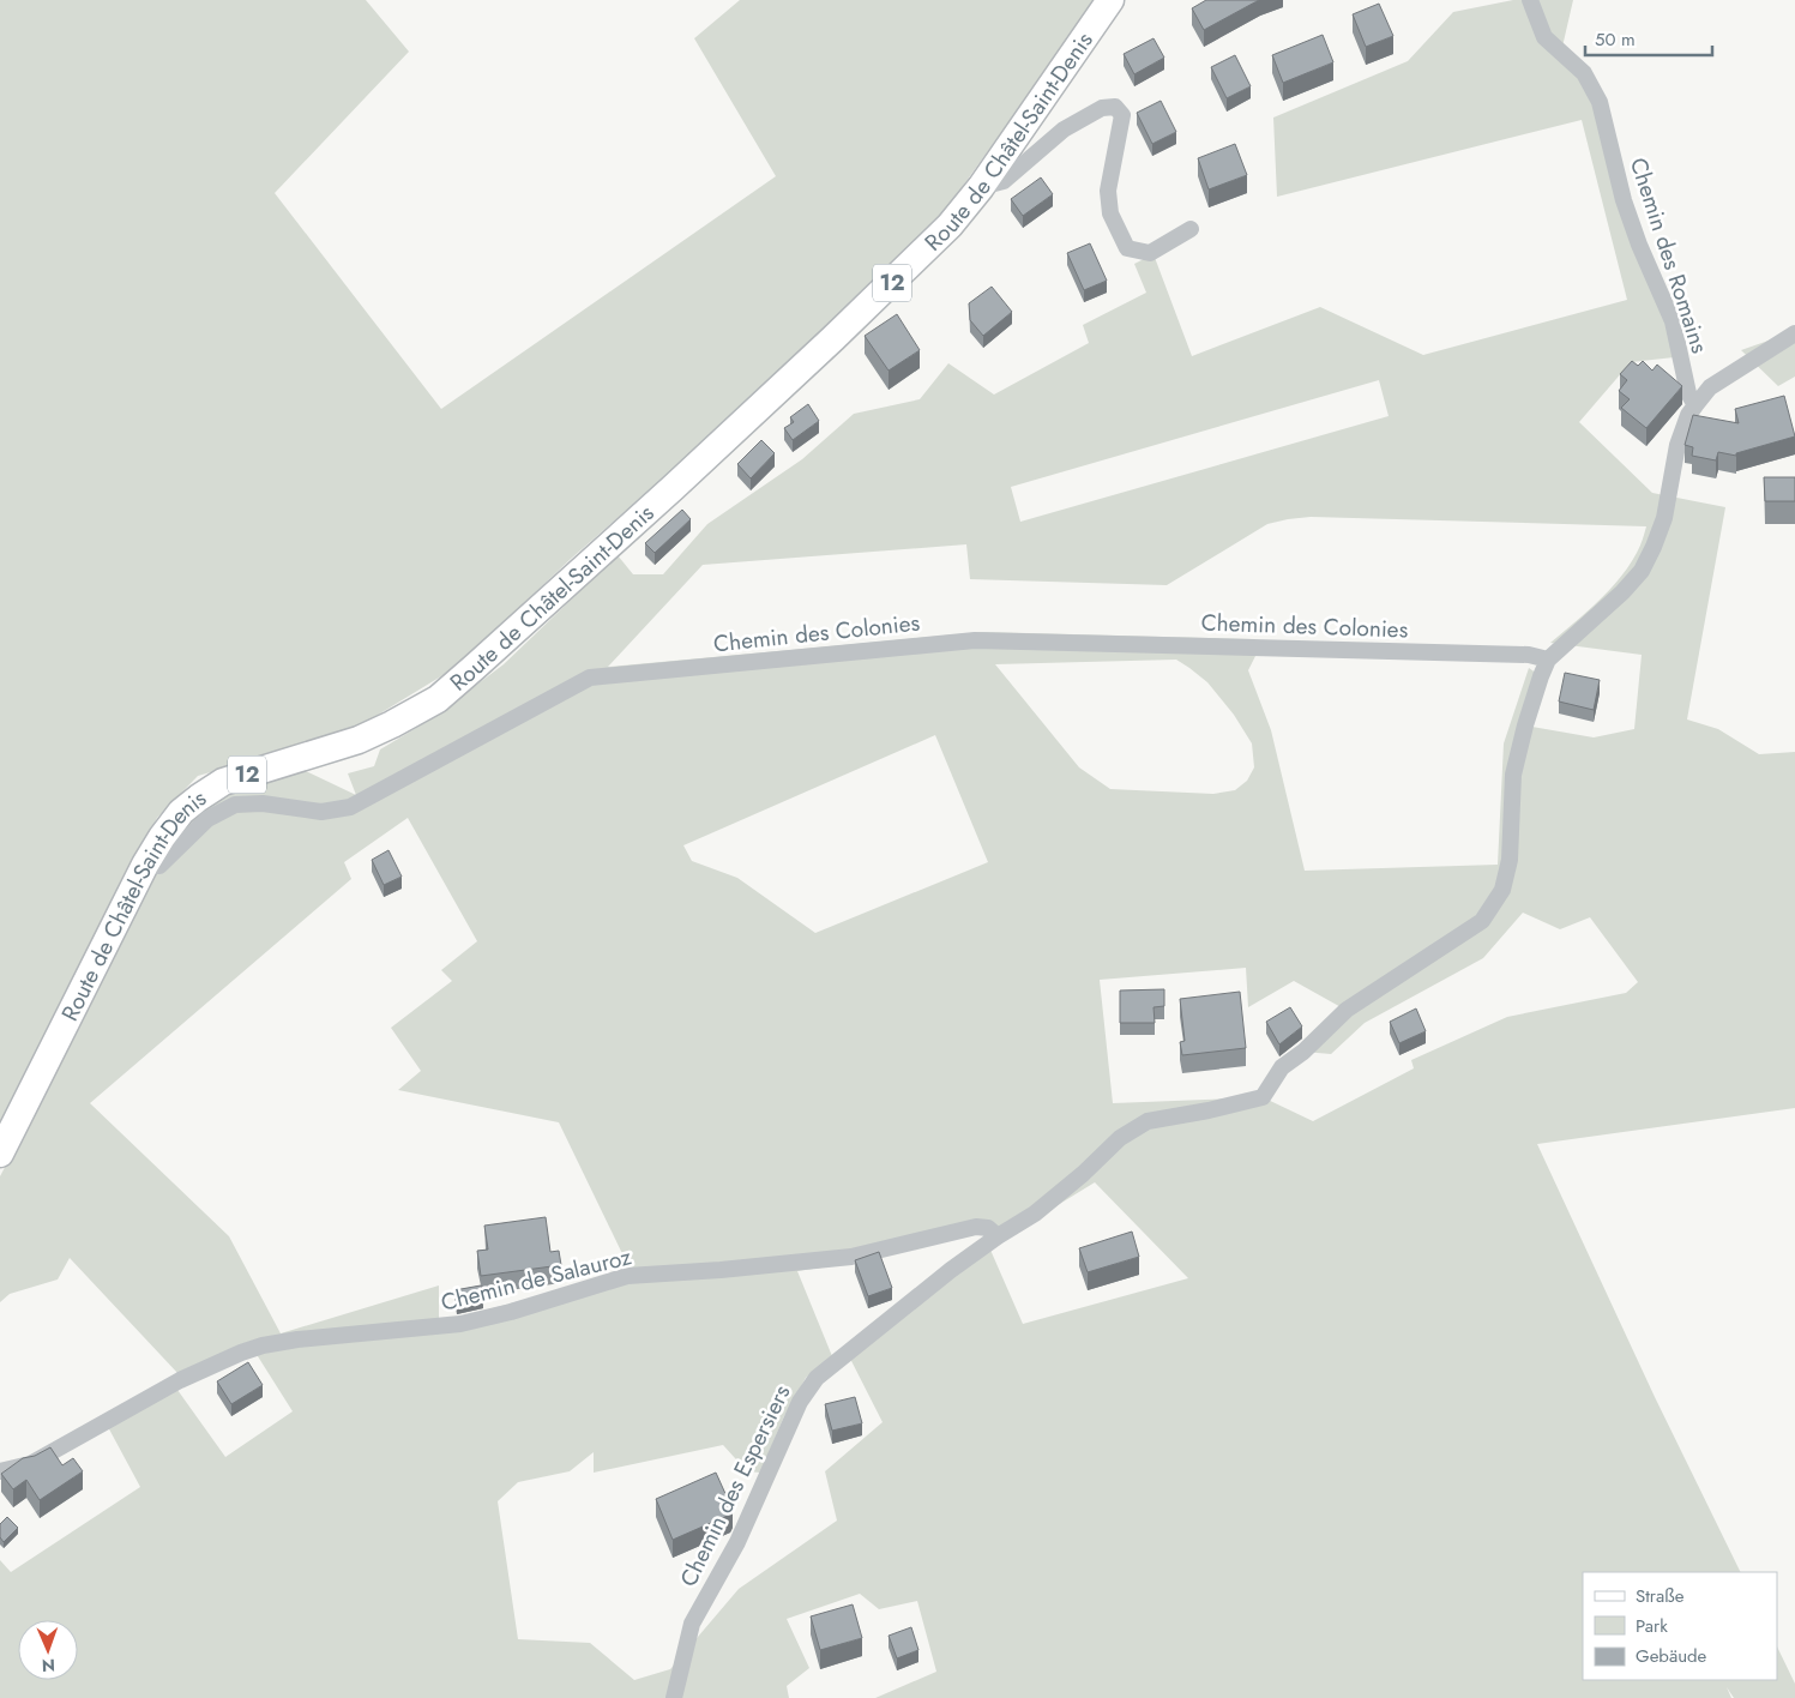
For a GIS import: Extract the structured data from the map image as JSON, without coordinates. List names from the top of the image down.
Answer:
{
  "streets": {
    "main road": ["Route de Châtel-Saint-Denis", "12"],
    "street": [
      "Chemin des Romains",
      "Chemin des Colonies",
      "Chemin de Salauroz",
      "Chemin des Espersiers"
    ]
  },
  "crossings": [
    ["Route de Châtel-Saint-Denis", "Chemin des Colonies"],
    ["Chemin des Colonies", "Chemin des Espersiers"],
    ["Chemin de Salauroz", "Chemin des Espersiers"]
  ],
  "legend": ["Straße", "Park", "Gebäude"],
  "scale_bar": "50 m",
  "north": "bottom"
}
